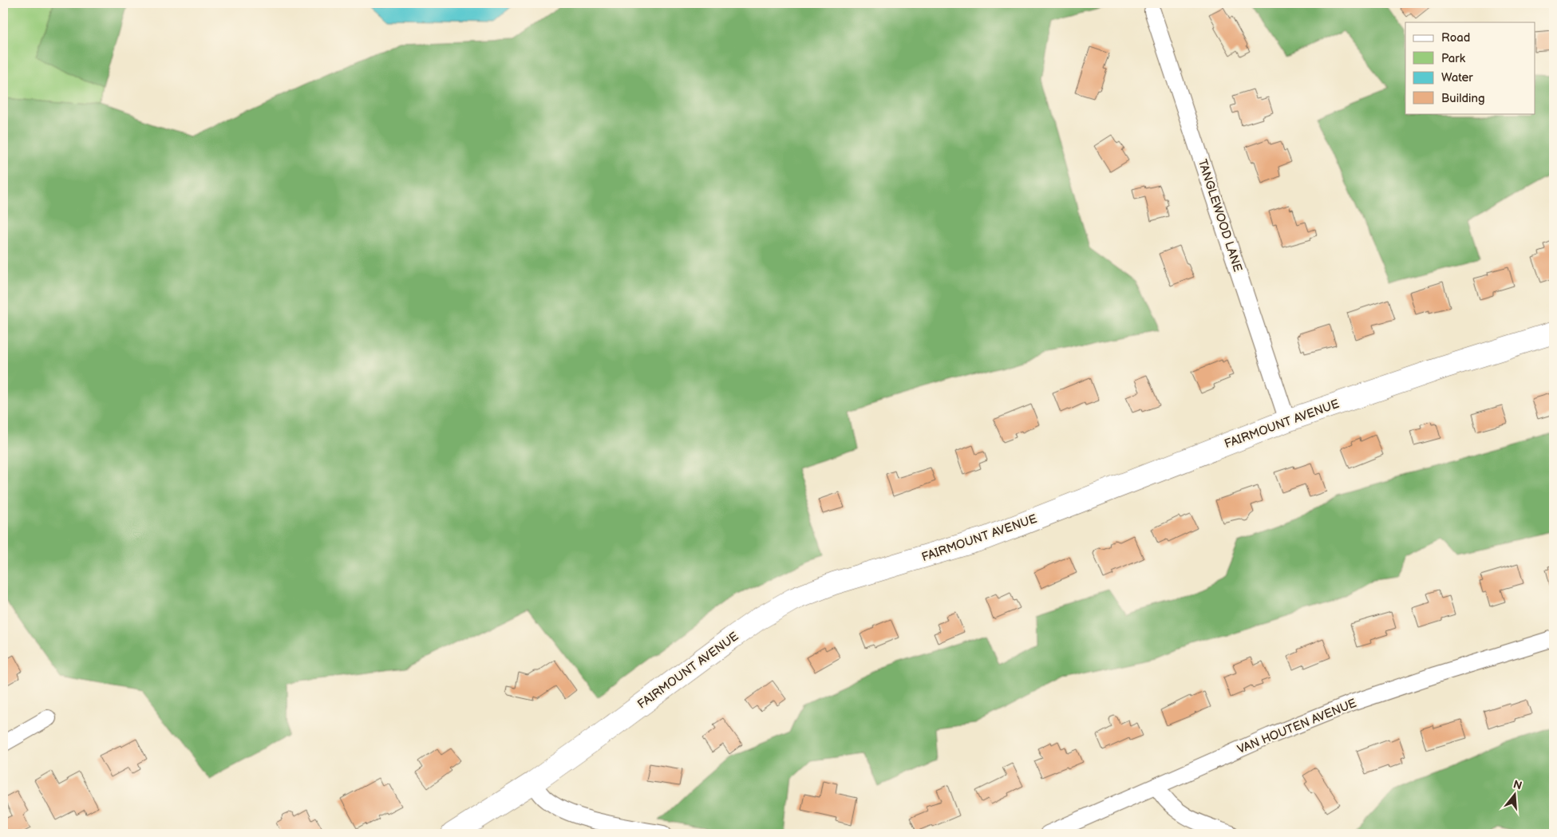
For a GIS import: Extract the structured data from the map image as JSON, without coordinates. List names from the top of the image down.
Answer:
{
  "streets": {
    "main road": ["FAIRMOUNT AVENUE"],
    "street": ["TANGLEWOOD LANE", "VAN HOUTEN AVENUE"]
  },
  "crossings": [
    ["TANGLEWOOD LANE", "FAIRMOUNT AVENUE"]
  ],
  "legend": [
    "Road",
    "Park",
    "Water",
    "Building"
  ],
  "north": "top"
}
